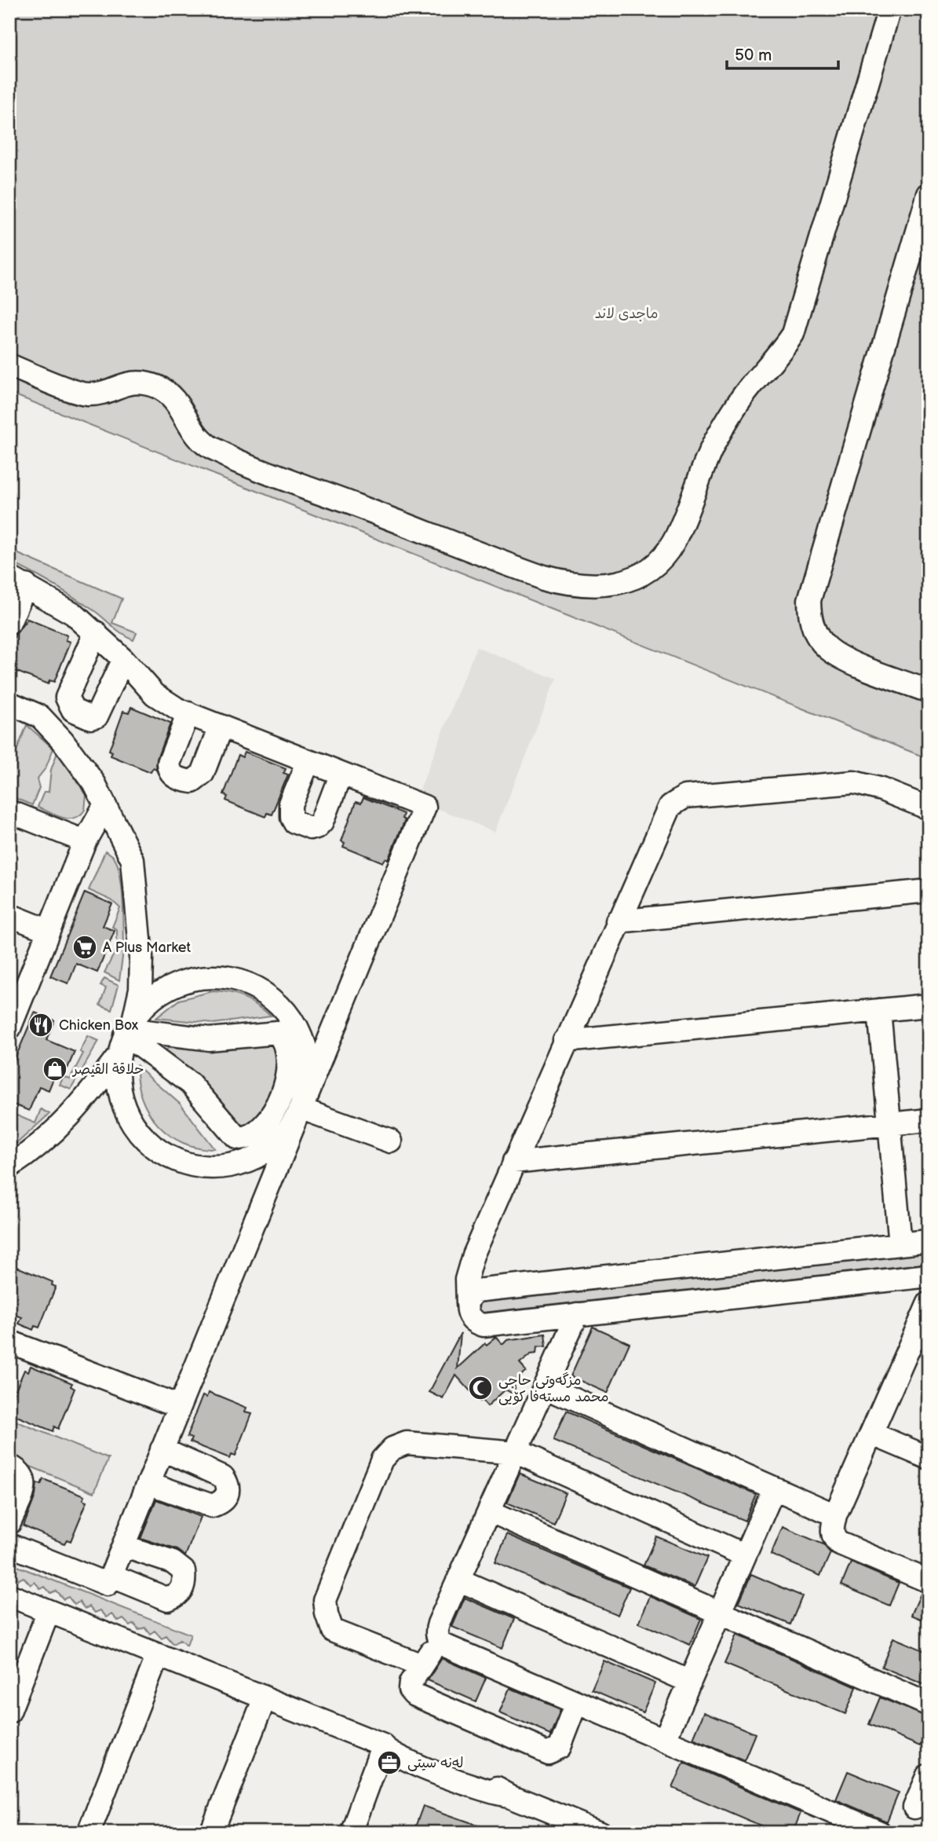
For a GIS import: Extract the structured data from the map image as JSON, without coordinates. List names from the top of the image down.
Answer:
{
  "parks": ["ماجدی لاند"],
  "places": {
    "supermarket": ["A Plus Market"],
    "restaurant": ["Chicken Box"],
    "shop": ["حلاقة القيصر"],
    "mosque": ["مزگەوتی حاجی محمد مستەفا کۆیی"],
    "office": ["لەنە سیتی"]
  },
  "scale_bar": "50 m"
}
